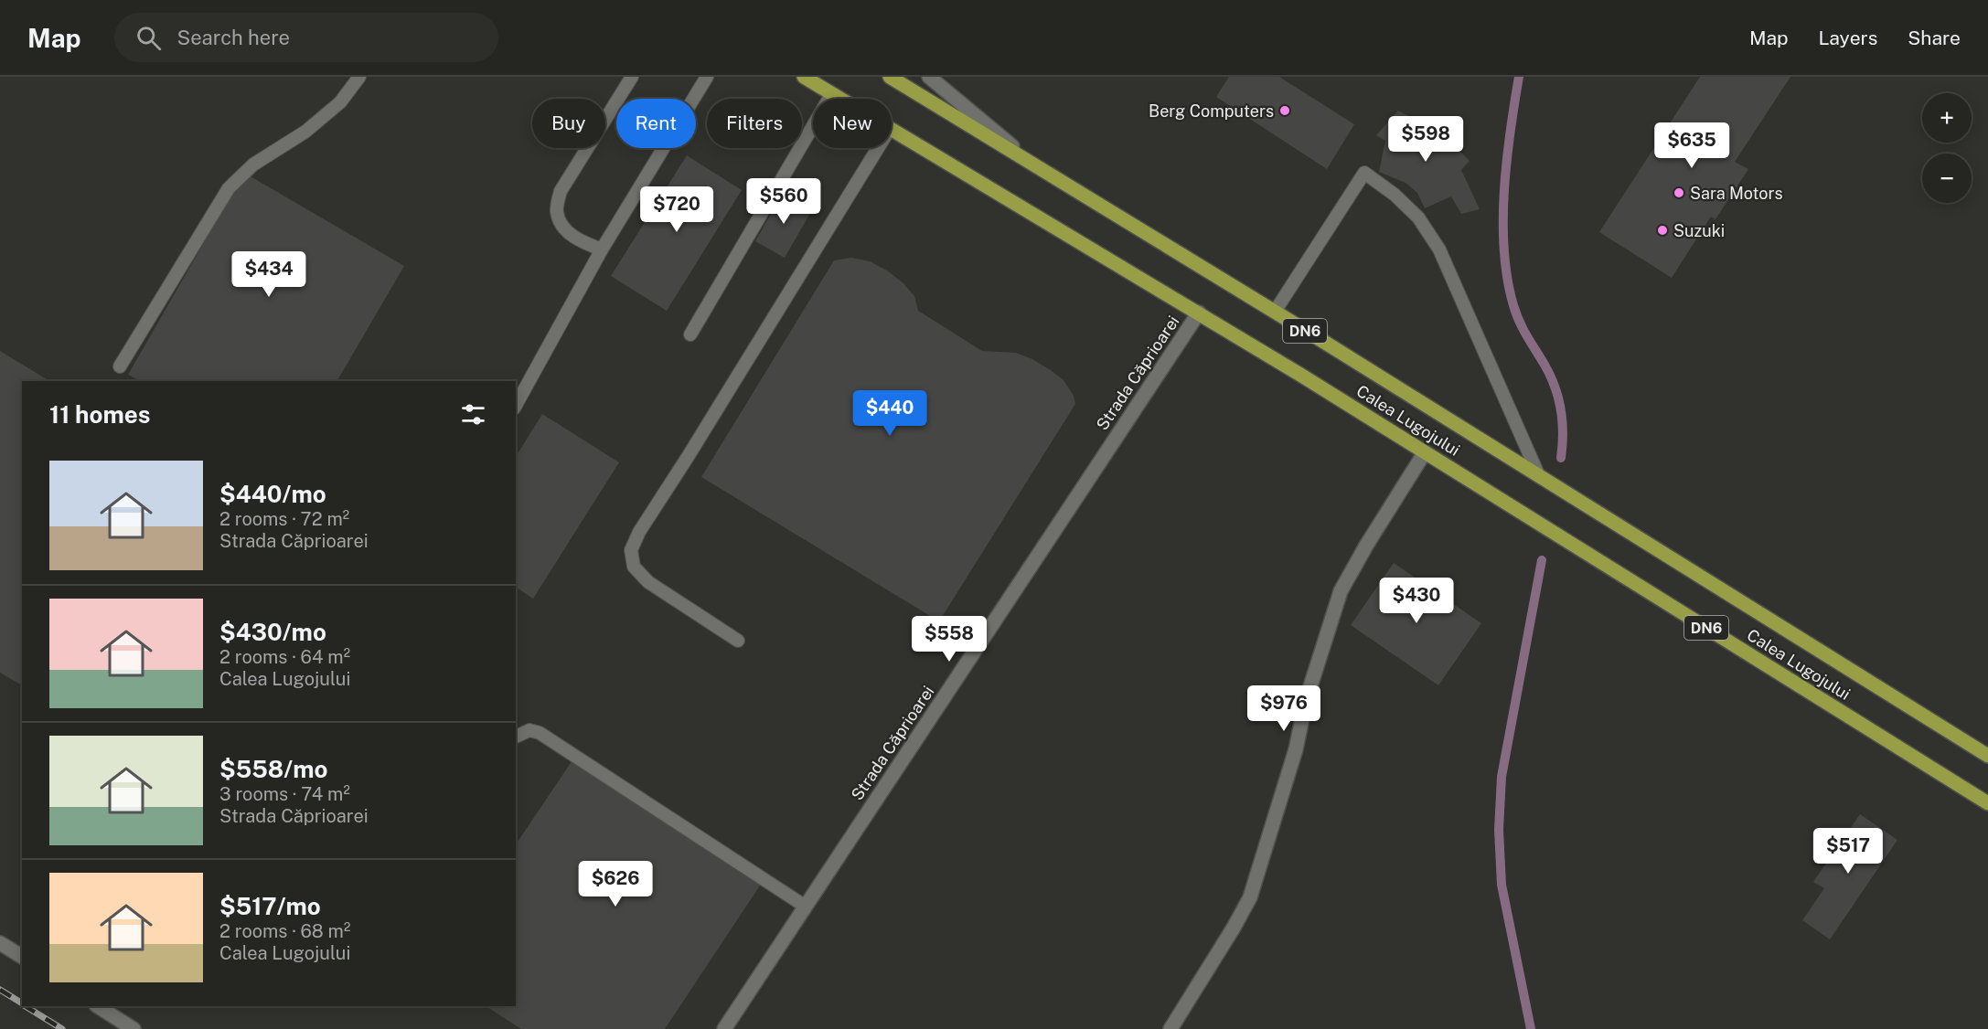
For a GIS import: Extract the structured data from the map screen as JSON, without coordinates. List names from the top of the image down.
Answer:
{
  "streets": {
    "main road": ["DN6", "Calea Lugojului"],
    "street": ["Strada Căprioarei"]
  },
  "crossings": [
    ["Strada Căprioarei", "Calea Lugojului"]
  ],
  "places": ["Berg Computers", "Sara Motors", "Suzuki"],
  "page": {
    "header": "Map",
    "search": "Search here",
    "nav": ["Map", "Layers", "Share"],
    "map_buttons": ["+", "−"],
    "chip": [
      "Buy",
      "Rent",
      "Filters",
      "New"
    ],
    "price": [
      "$598",
      "$635",
      "$560",
      "$720",
      "$434",
      "$440",
      "$430",
      "$558",
      "$976",
      "$517",
      "$626"
    ],
    "heading": "11 homes",
    "list": [
      {
        "name": "$440/mo",
        "note": "2 rooms · 72 m² · Strada Căprioarei"
      },
      {
        "name": "$430/mo",
        "note": "2 rooms · 64 m² · Calea Lugojului"
      },
      {
        "name": "$558/mo",
        "note": "3 rooms · 74 m² · Strada Căprioarei"
      },
      {
        "name": "$517/mo",
        "note": "2 rooms · 68 m² · Calea Lugojului"
      }
    ]
  }
}
